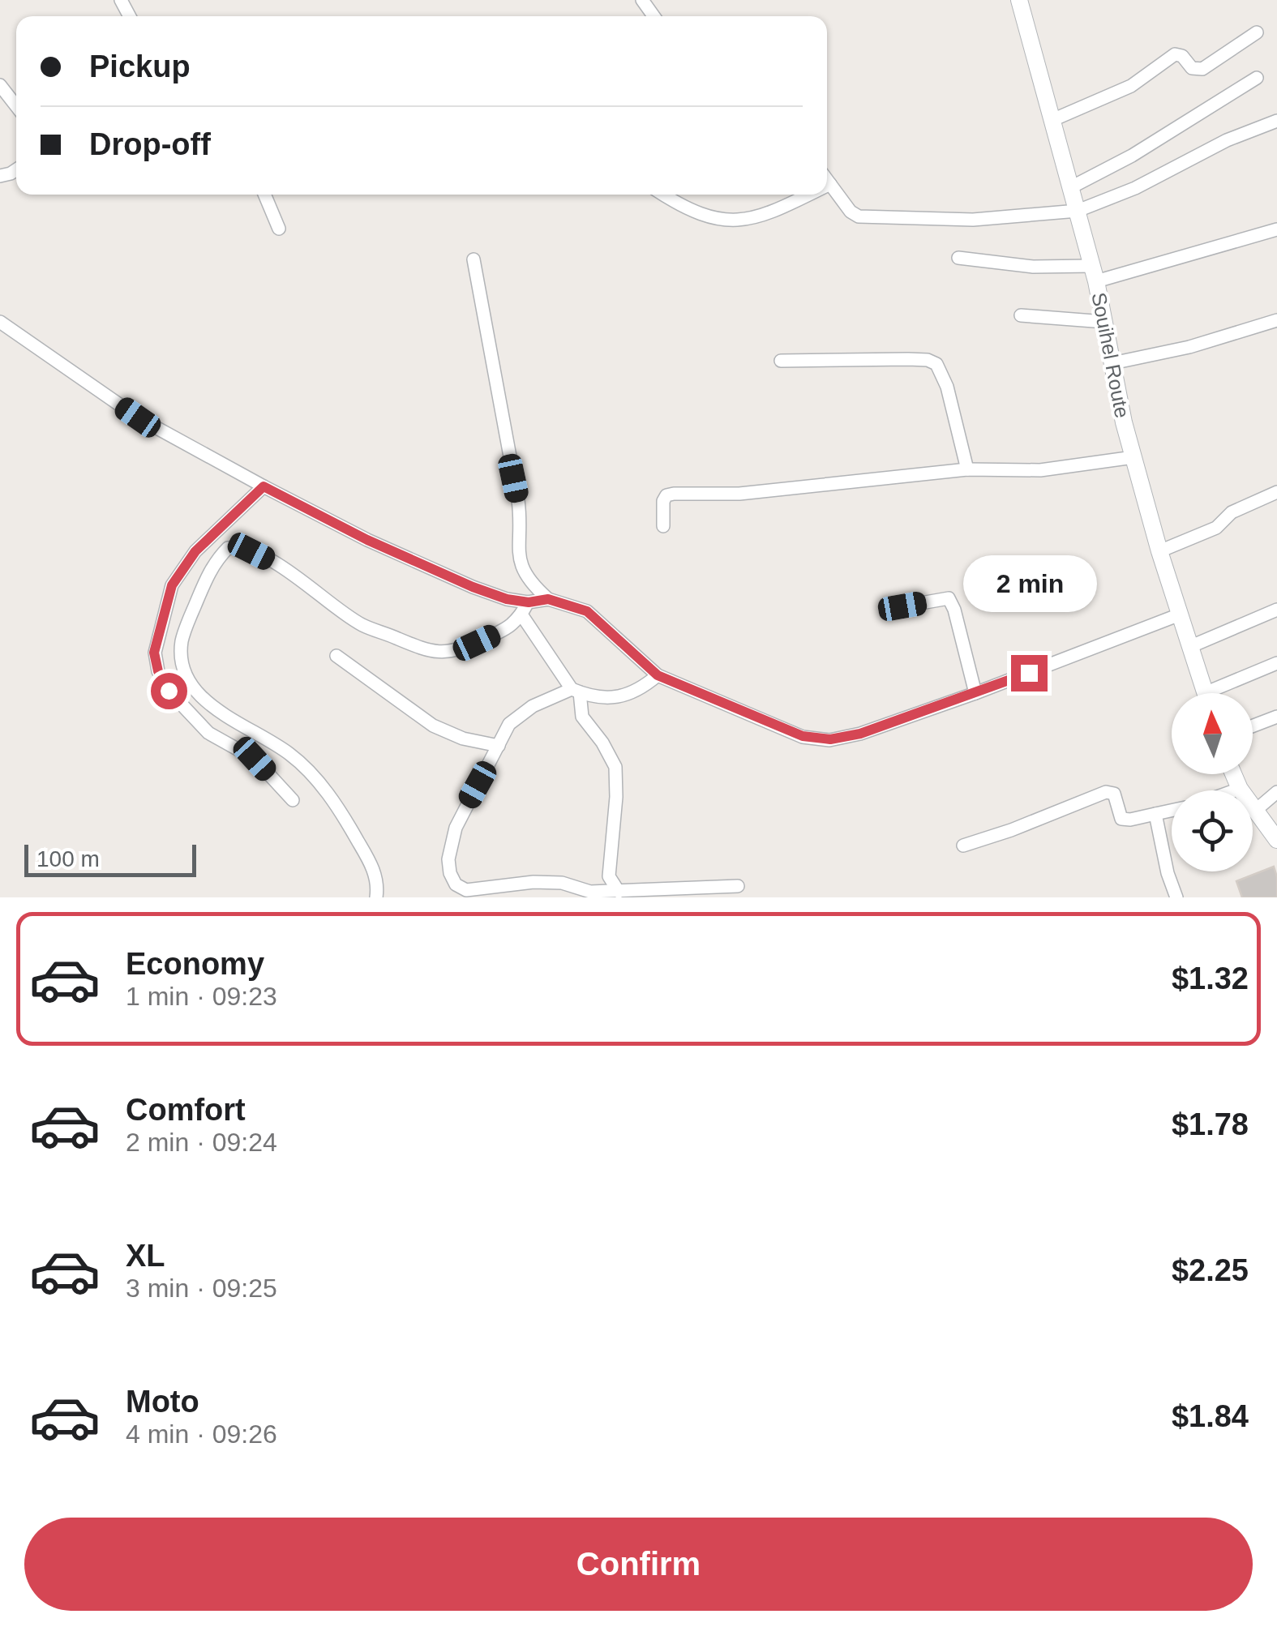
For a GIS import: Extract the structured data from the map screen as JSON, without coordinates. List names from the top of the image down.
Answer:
{
  "streets": {
    "main road": ["Souihel Route"]
  },
  "scale_bar": "100 m",
  "north": "top",
  "page": {
    "banner": ["Pickup", "Drop-off"],
    "bubble": "2 min",
    "scale": "100 m",
    "list": [
      {
        "name": "Economy",
        "note": "1 min · 09:23",
        "value": "$1.32"
      },
      {
        "name": "Comfort",
        "note": "2 min · 09:24",
        "value": "$1.78"
      },
      {
        "name": "XL",
        "note": "3 min · 09:25",
        "value": "$2.25"
      },
      {
        "name": "Moto",
        "note": "4 min · 09:26",
        "value": "$1.84"
      }
    ],
    "buttons": "Confirm"
  }
}
